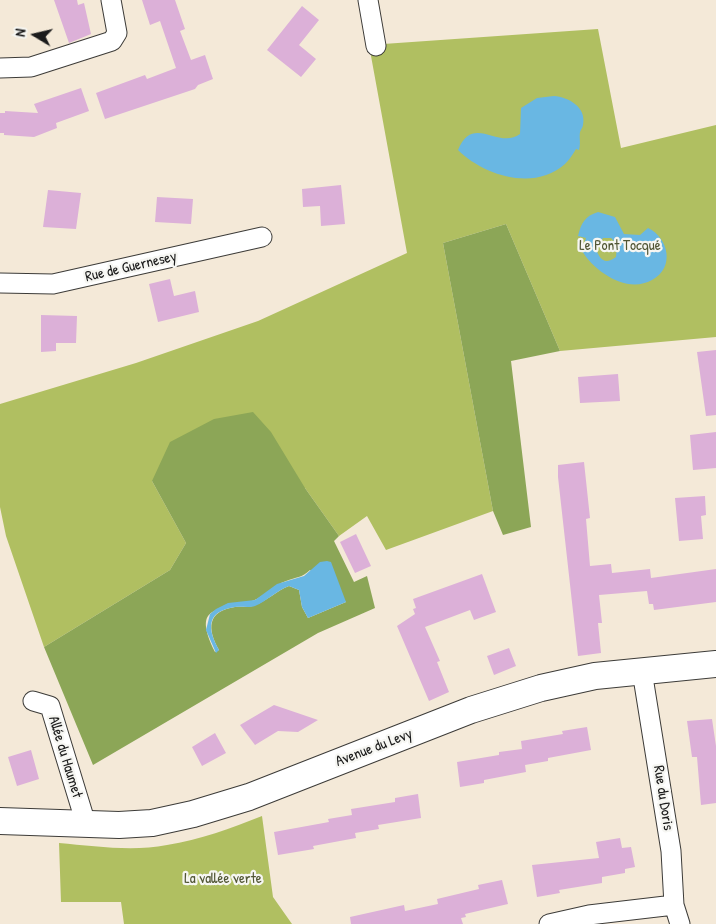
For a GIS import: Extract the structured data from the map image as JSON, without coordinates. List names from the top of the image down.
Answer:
{
  "streets": {
    "street": [
      "Rue de Guernesey",
      "Avenue du Levy",
      "Allée du Haumet",
      "Rue du Doris"
    ]
  },
  "crossings": [
    ["Avenue du Levy", "Allée du Haumet"],
    ["Avenue du Levy", "Rue du Doris"]
  ],
  "parks": ["Le Pont Tocqué", "La vallée verte"],
  "north": "left"
}
